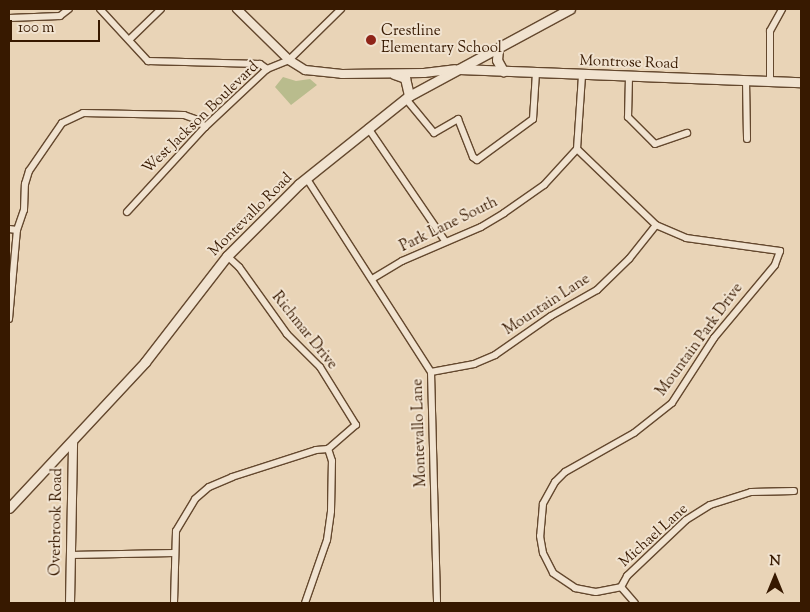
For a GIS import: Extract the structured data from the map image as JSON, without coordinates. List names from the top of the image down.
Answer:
{
  "streets": {
    "main road": ["Montrose Road", "Montevallo Road"],
    "street": [
      "West Jackson Boulevard",
      "Park Lane South",
      "Mountain Lane",
      "Richmar Drive",
      "Mountain Park Drive",
      "Montevallo Lane",
      "Overbrook Road",
      "Michael Lane"
    ]
  },
  "crossings": [
    ["Montrose Road", "Montevallo Road"],
    ["Montevallo Road", "Richmar Drive"],
    ["Montevallo Road", "Montevallo Lane"],
    ["Montevallo Road", "Overbrook Road"],
    ["Park Lane South", "Mountain Park Drive"],
    ["Park Lane South", "Montevallo Lane"],
    ["Mountain Lane", "Mountain Park Drive"],
    ["Mountain Lane", "Montevallo Lane"],
    ["Mountain Park Drive", "Michael Lane"]
  ],
  "places": ["Crestline Elementary School"],
  "scale_bar": "100 m",
  "north": "top"
}
